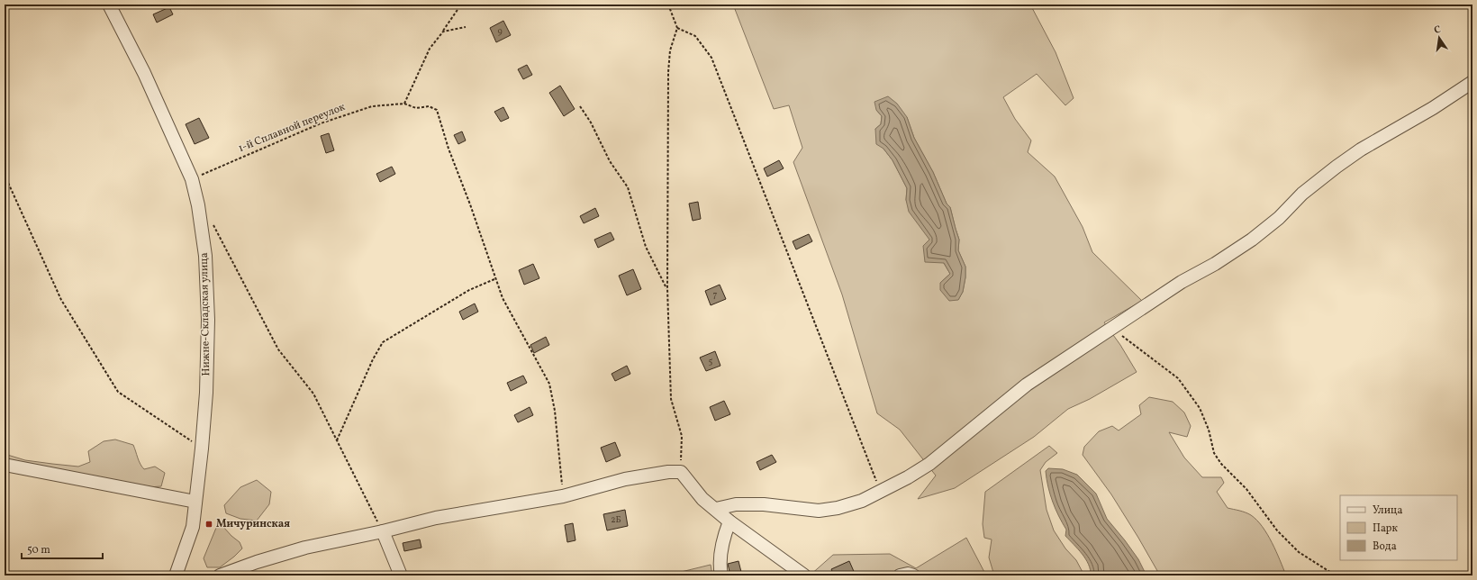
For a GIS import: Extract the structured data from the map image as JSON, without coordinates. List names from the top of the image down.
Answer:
{
  "streets": {
    "street": ["Нижне-Складская улица"],
    "path": ["1-й Сплавной переулок"]
  },
  "crossings": [
    ["1-й Сплавной переулок", "Нижне-Складская улица"]
  ],
  "places": {
    "transit": ["Мичуринская"]
  },
  "house_numbers": [
    "9",
    "7",
    "5",
    "2Б"
  ],
  "legend": ["Улица", "Парк", "Вода"],
  "scale_bar": "50 m",
  "north": "top"
}
